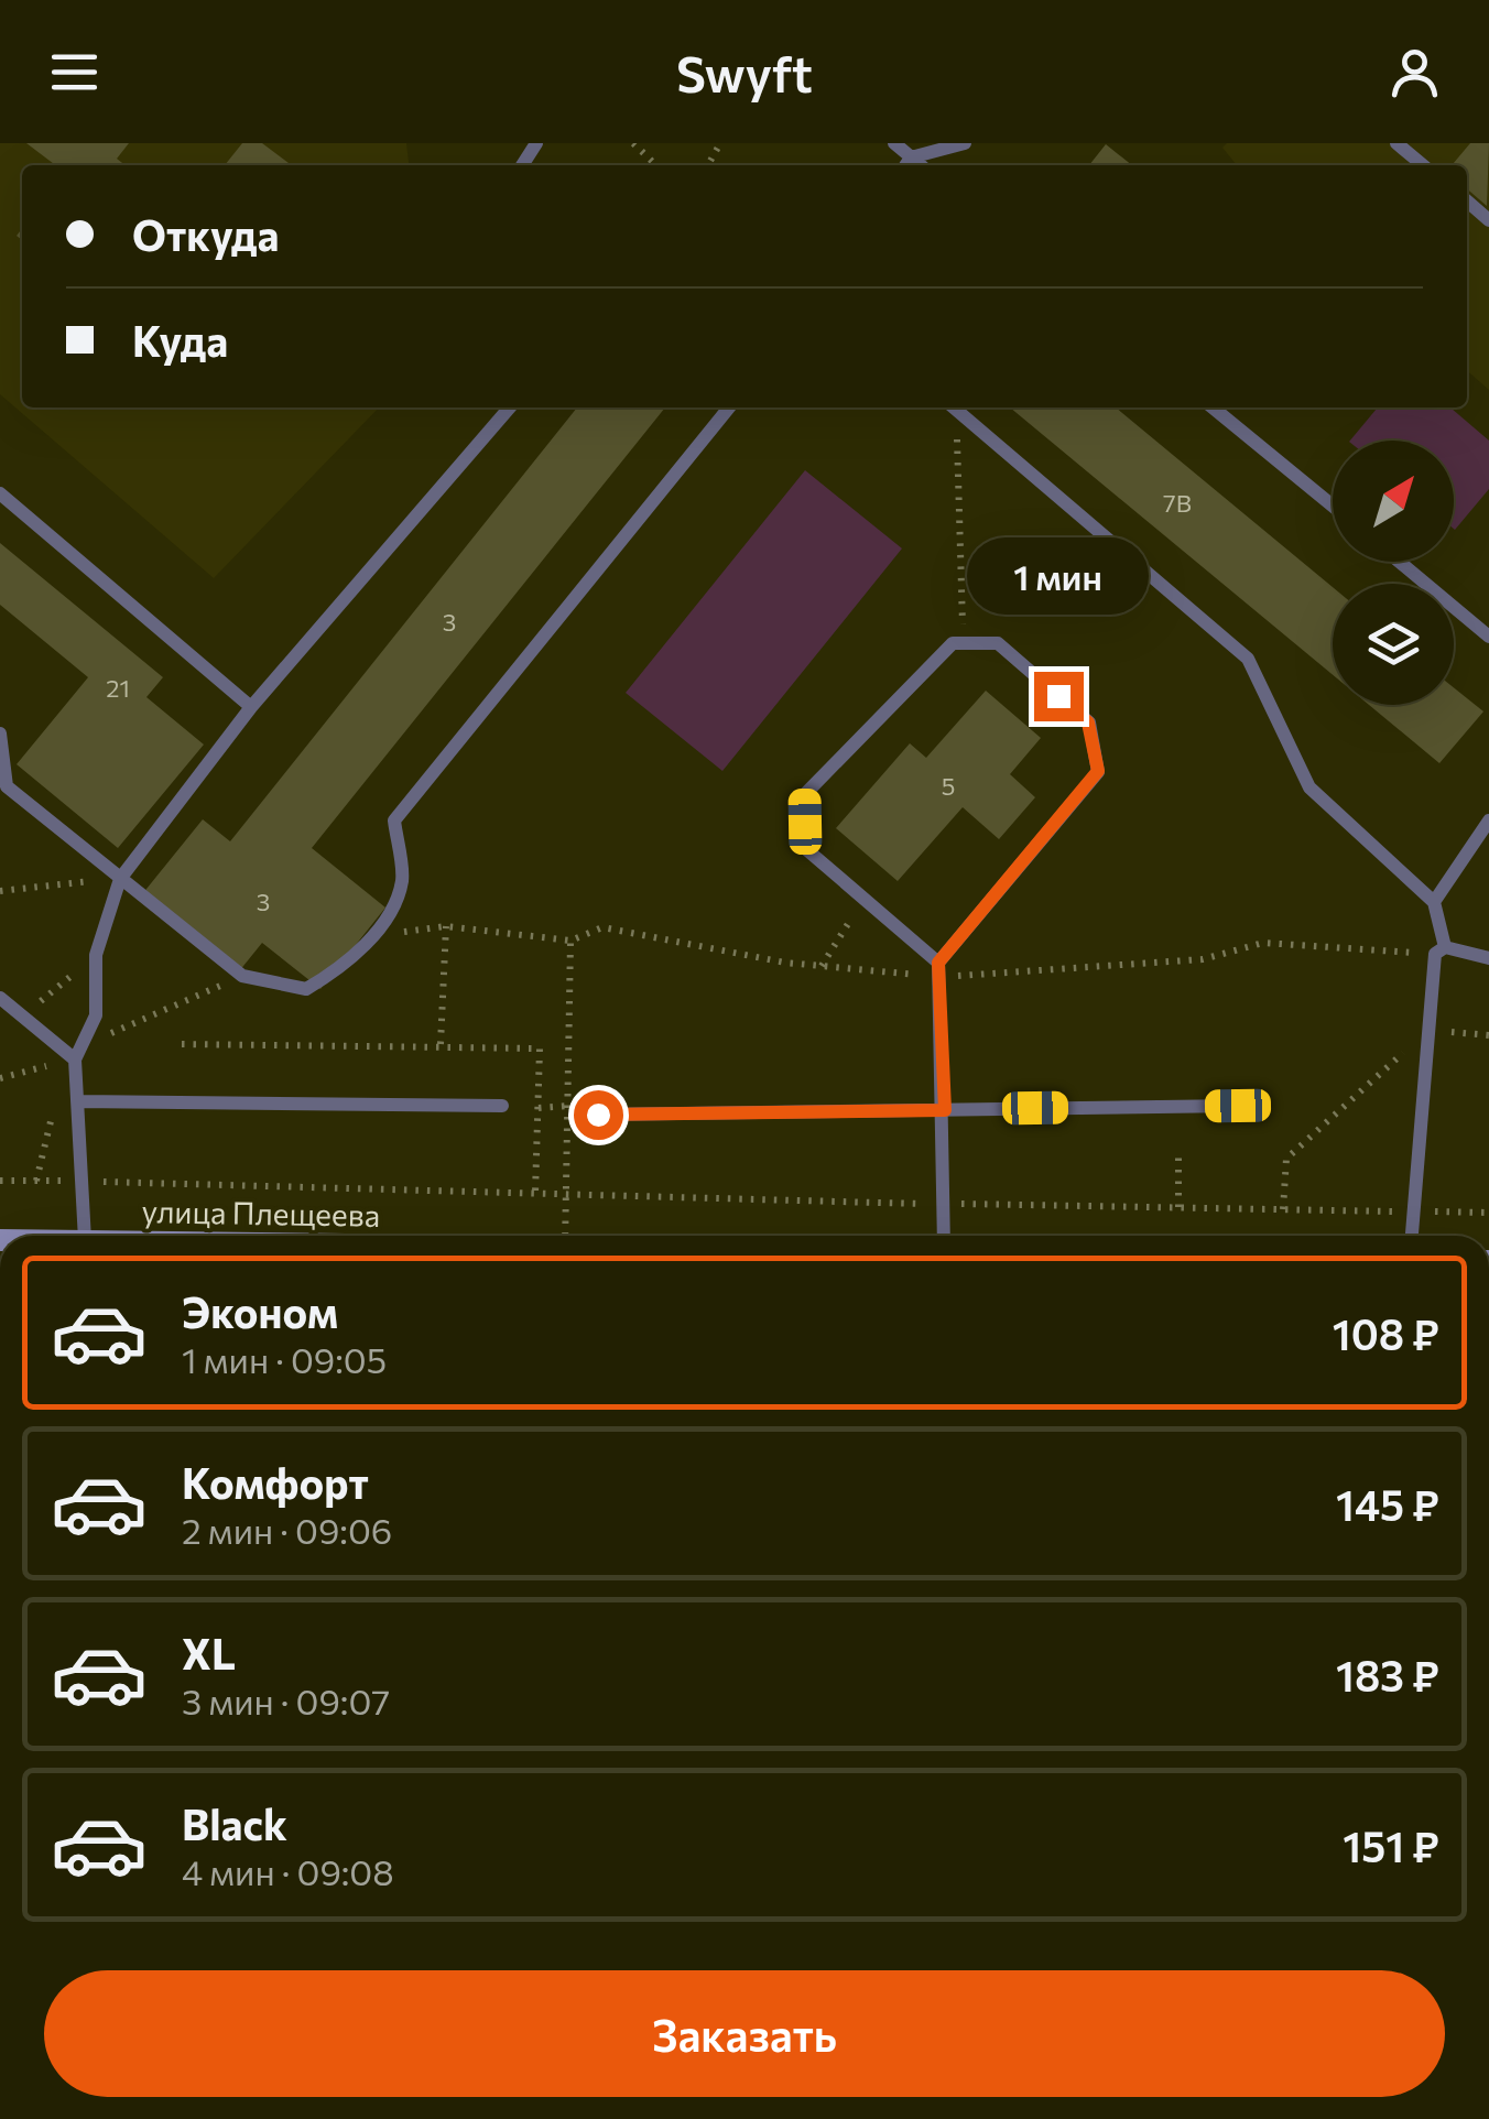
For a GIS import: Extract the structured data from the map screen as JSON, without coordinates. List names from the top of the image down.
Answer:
{
  "house_numbers": [
    "7В",
    "3",
    "21",
    "5",
    "3"
  ],
  "north": "top right",
  "page": {
    "header": "Swyft",
    "banner": ["Откуда", "Куда"],
    "bubble": "1 мин",
    "list": [
      {
        "name": "Эконом",
        "note": "1 мин · 09:05",
        "value": "108 ₽"
      },
      {
        "name": "Комфорт",
        "note": "2 мин · 09:06",
        "value": "145 ₽"
      },
      {
        "name": "XL",
        "note": "3 мин · 09:07",
        "value": "183 ₽"
      },
      {
        "name": "Black",
        "note": "4 мин · 09:08",
        "value": "151 ₽"
      }
    ],
    "buttons": "Заказать"
  }
}
